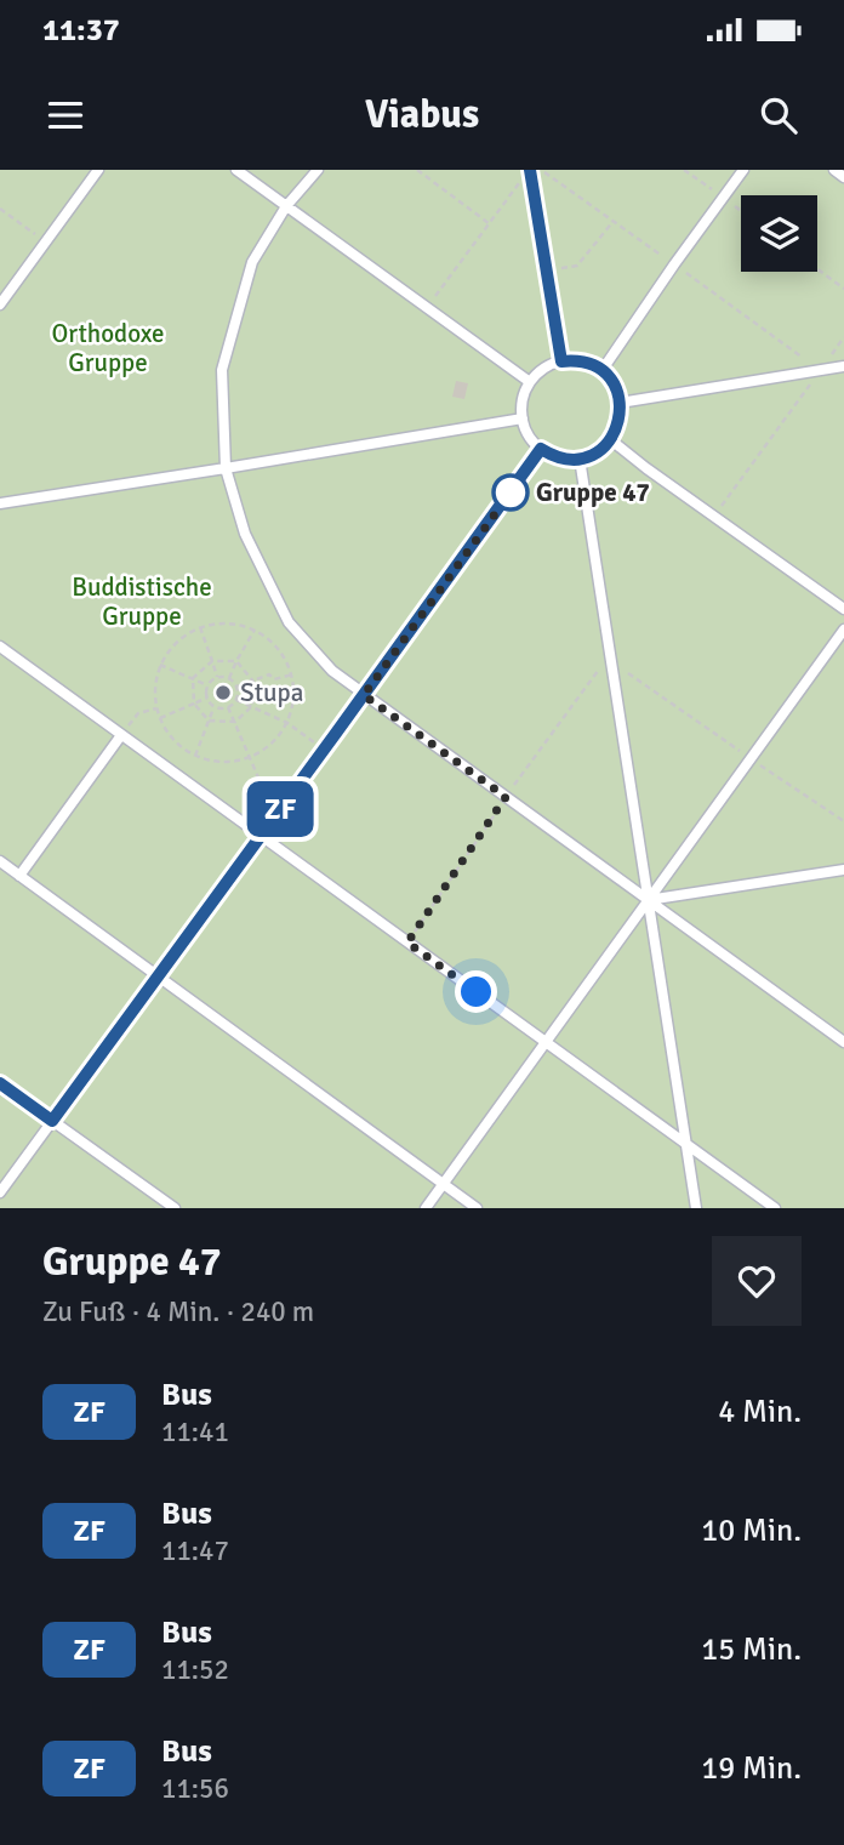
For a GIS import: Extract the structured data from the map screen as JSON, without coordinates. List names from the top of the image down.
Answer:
{
  "parks": ["Orthodoxe Gruppe", "Buddistische Gruppe"],
  "places": ["Gruppe 47", "Stupa"],
  "lines": ["bus line ZF"],
  "page": {
    "status": "11:37",
    "header": "Viabus",
    "on_map": "ZF",
    "heading": ["Gruppe 47", "Zu Fuß · 4 Min. · 240 m"],
    "list": [
      {
        "mark": "ZF",
        "name": "Bus",
        "note": "11:41",
        "value": "4 Min."
      },
      {
        "mark": "ZF",
        "name": "Bus",
        "note": "11:47",
        "value": "10 Min."
      },
      {
        "mark": "ZF",
        "name": "Bus",
        "note": "11:52",
        "value": "15 Min."
      },
      {
        "mark": "ZF",
        "name": "Bus",
        "note": "11:56",
        "value": "19 Min."
      }
    ]
  }
}
